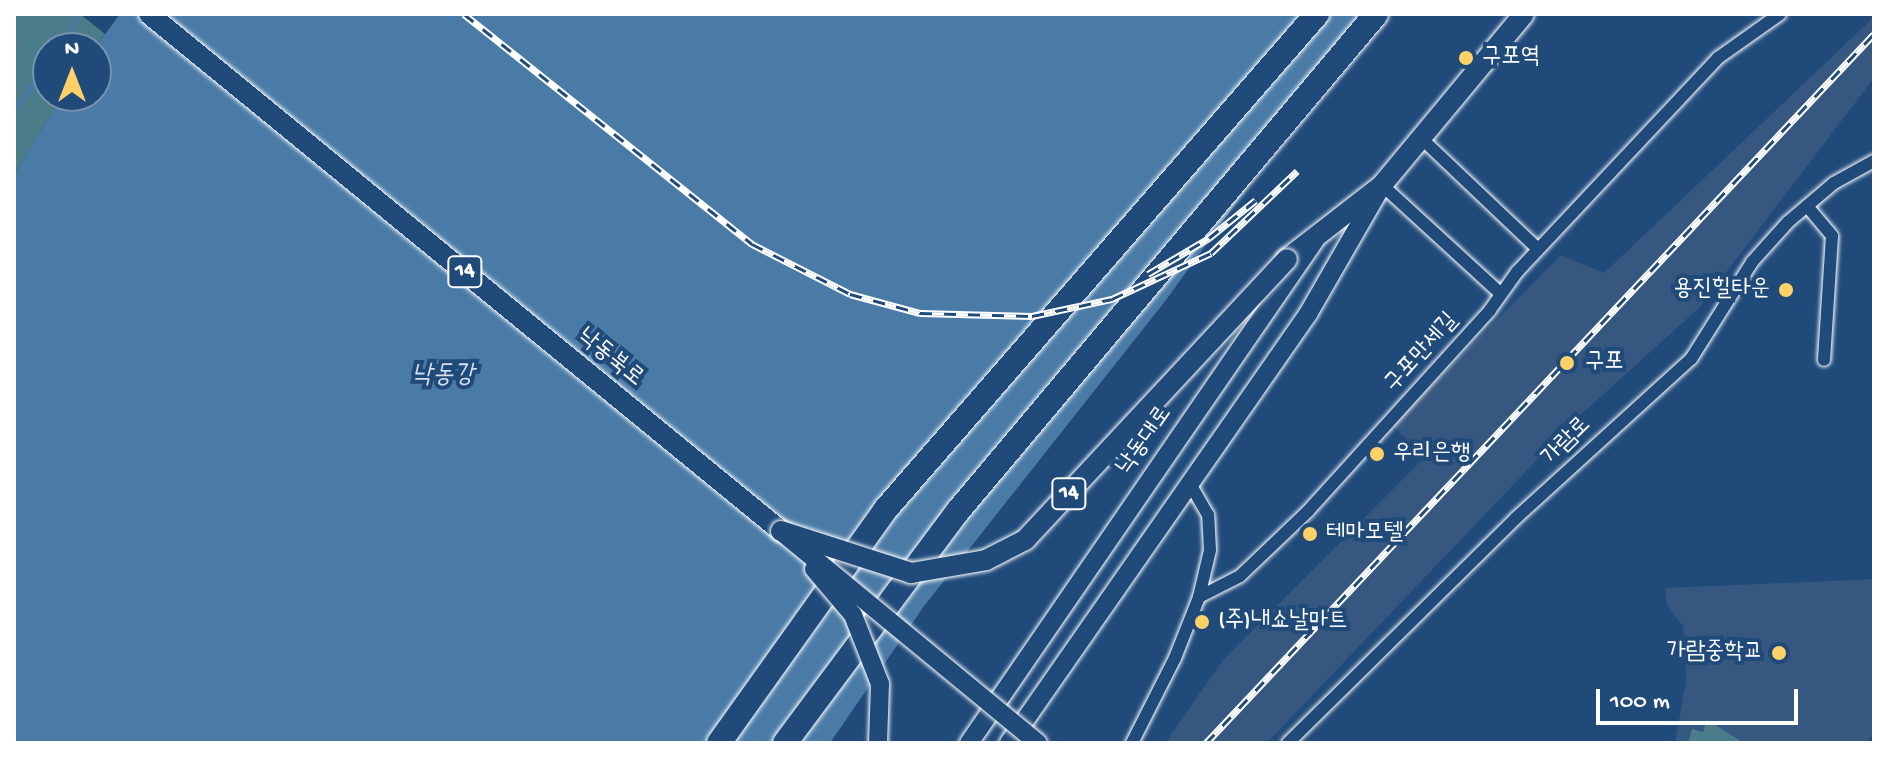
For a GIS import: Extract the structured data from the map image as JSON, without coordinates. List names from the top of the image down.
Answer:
{
  "streets": {
    "main road": ["14", "낙동북로", "낙동대로"],
    "street": ["구포만세길", "가람로"]
  },
  "crossings": [
    ["14", "낙동북로"],
    ["14", "낙동대로"]
  ],
  "water": ["낙동강"],
  "places": [
    "구포역",
    "용진힐타운",
    "구포",
    "우리은행",
    "테마모텔",
    "(주)내쇼날마트",
    "가람중학교"
  ],
  "scale_bar": "100 m",
  "north": "top"
}
